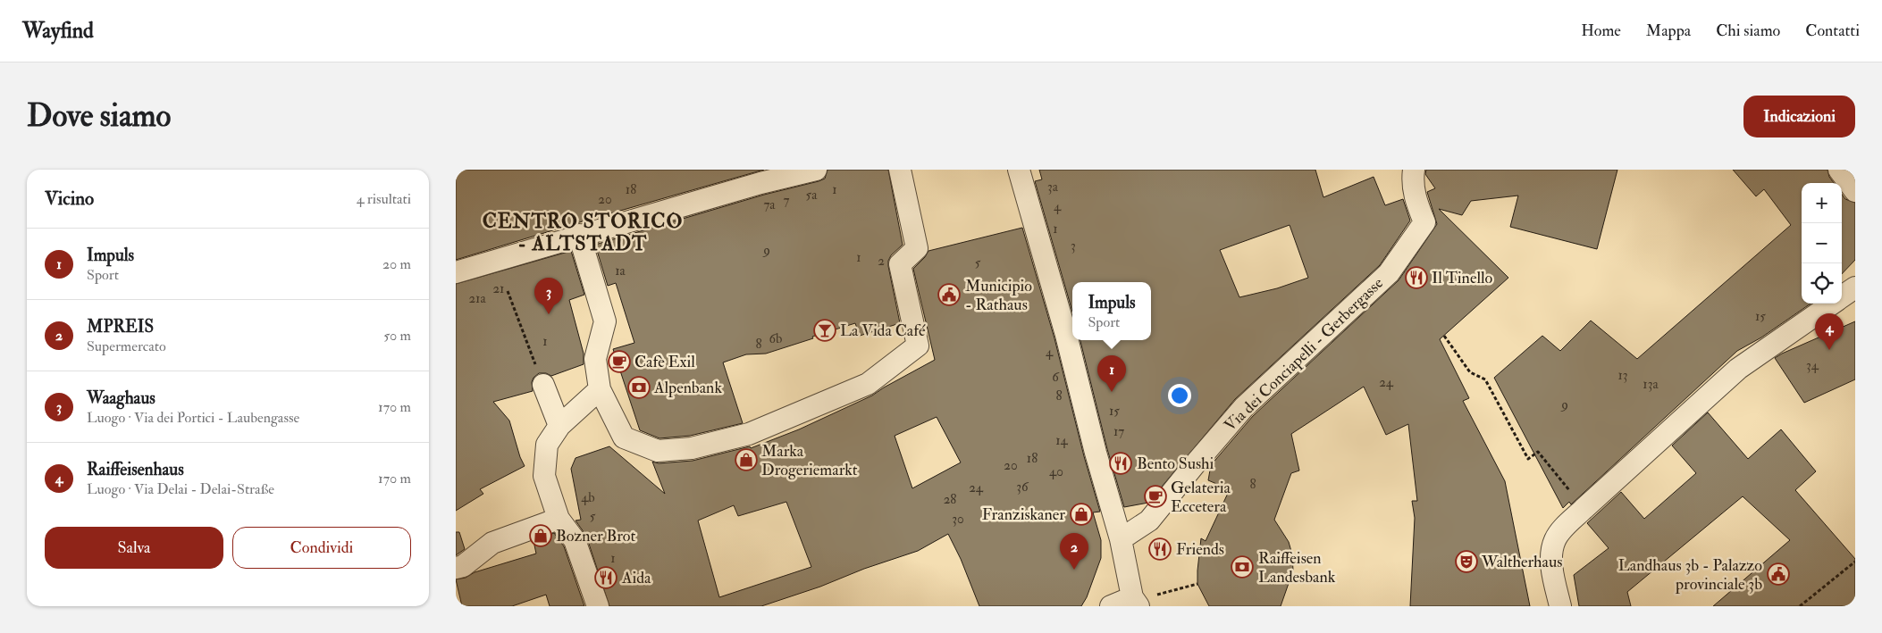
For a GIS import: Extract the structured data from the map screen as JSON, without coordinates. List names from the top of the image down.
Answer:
{
  "streets": {
    "street": ["Via dei Conciapelli - Gerbergasse"]
  },
  "districts": ["CENTRO STORICO - ALTSTADT"],
  "places": {
    "restaurant": [
      "Il Tinello",
      "Bento Sushi",
      "Friends",
      "Aida"
    ],
    "public building": ["Municipio - Rathaus", "Landhaus 3b - Palazzo provinciale 3b"],
    "bar": ["La Vida Café"],
    "cafe": ["Cafè Exil", "Gelateria Eccetera"],
    "bank": ["Alpenbank", "Raiffeisen Landesbank"],
    "shop": ["Marka Drogeriemarkt", "Franziskaner", "Bozner Brot"],
    "theatre": ["Waltherhaus"]
  },
  "house_numbers": [
    "3a",
    "18",
    "1",
    "5a",
    "20",
    "7",
    "7a",
    "4",
    "1",
    "3",
    "9",
    "1",
    "2",
    "5",
    "1a",
    "21",
    "21a",
    "15",
    "6b",
    "1",
    "8",
    "4",
    "34",
    "13",
    "6",
    "24",
    "13a",
    "8",
    "9",
    "15",
    "17",
    "14",
    "18",
    "20",
    "40",
    "8",
    "36",
    "24",
    "4b",
    "28",
    "5",
    "30",
    "1"
  ],
  "page": {
    "header": "Wayfind",
    "nav": [
      "Home",
      "Mappa",
      "Chi siamo",
      "Contatti"
    ],
    "buttons": [
      "Indicazioni",
      ["Salva", "Condividi"]
    ],
    "title": "Dove siamo",
    "heading": ["Vicino", "4 risultati"],
    "map_buttons": ["+", "−"],
    "list": [
      {
        "mark": "1",
        "name": "Impuls",
        "note": "Sport",
        "value": "20 m"
      },
      {
        "mark": "2",
        "name": "MPREIS",
        "note": "Supermercato",
        "value": "50 m"
      },
      {
        "mark": "3",
        "name": "Waaghaus",
        "note": "Luogo · Via dei Portici - Laubengasse",
        "value": "170 m"
      },
      {
        "mark": "4",
        "name": "Raiffeisenhaus",
        "note": "Luogo · Via Delai - Delai-Straße",
        "value": "170 m"
      }
    ],
    "pins": [
      "3",
      "4",
      "1",
      "2"
    ],
    "popup": ["Impuls", "Sport"]
  }
}
